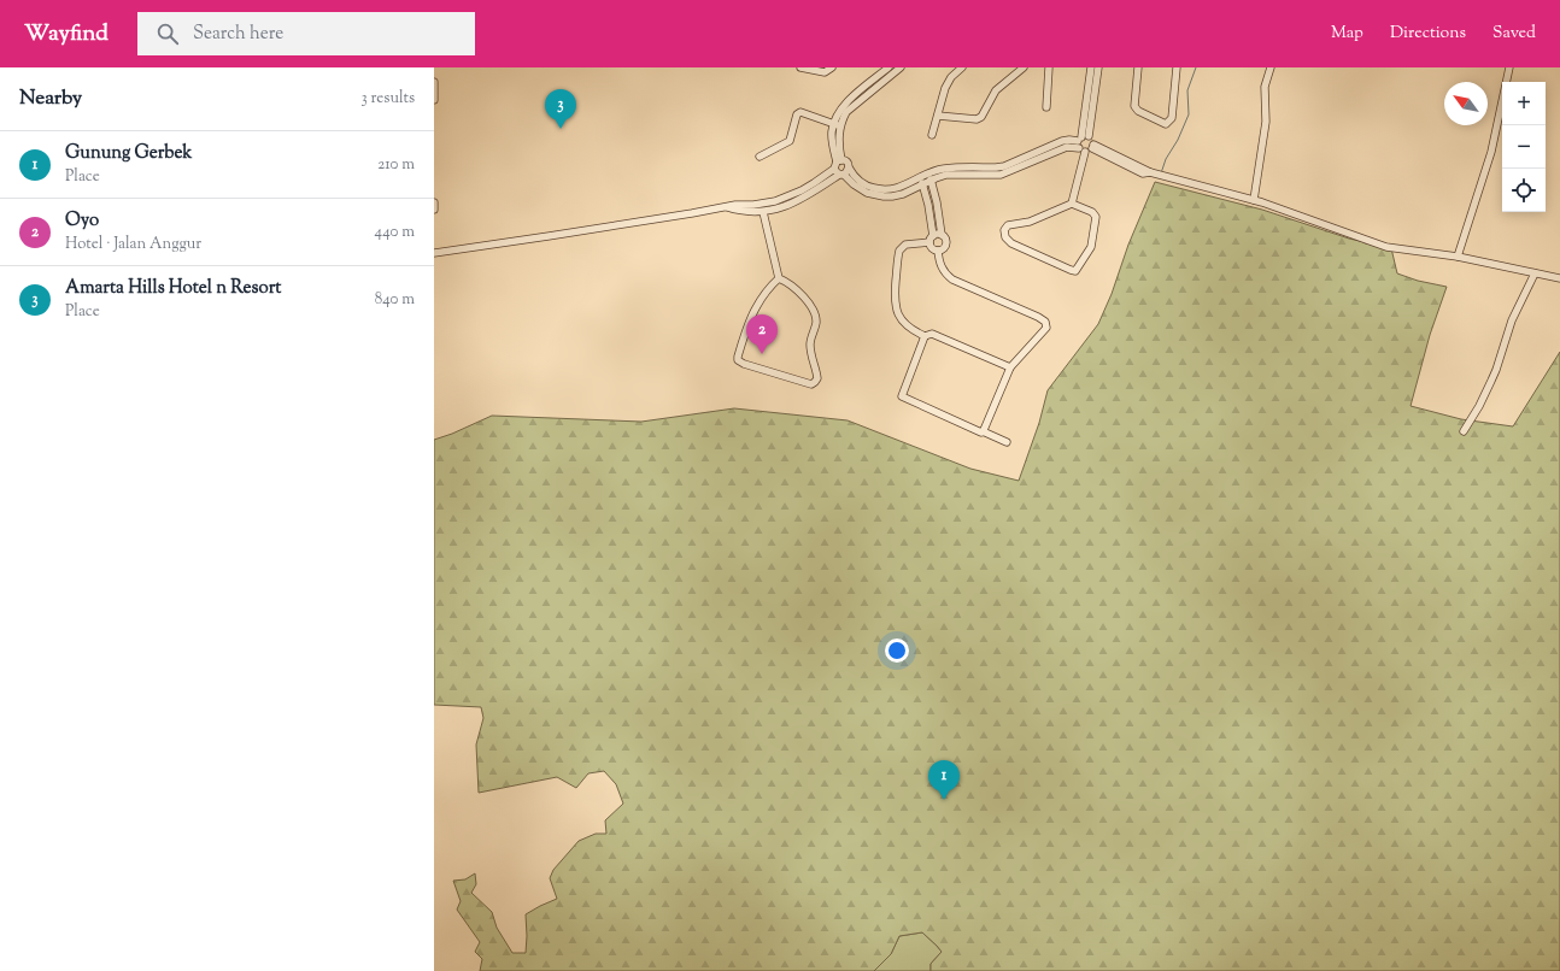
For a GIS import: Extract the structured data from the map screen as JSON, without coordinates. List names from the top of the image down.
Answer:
{
  "north": "top left",
  "page": {
    "header": "Wayfind",
    "search": "Search here",
    "nav": ["Map", "Directions", "Saved"],
    "heading": ["Nearby", "3 results"],
    "map_buttons": ["+", "−"],
    "pins": ["3", "2", "1"],
    "list": [
      {
        "mark": "1",
        "name": "Gunung Gerbek",
        "note": "Place",
        "value": "210 m"
      },
      {
        "mark": "2",
        "name": "Oyo",
        "note": "Hotel · Jalan Anggur",
        "value": "440 m"
      },
      {
        "mark": "3",
        "name": "Amarta Hills Hotel n Resort",
        "note": "Place",
        "value": "840 m"
      }
    ]
  }
}
